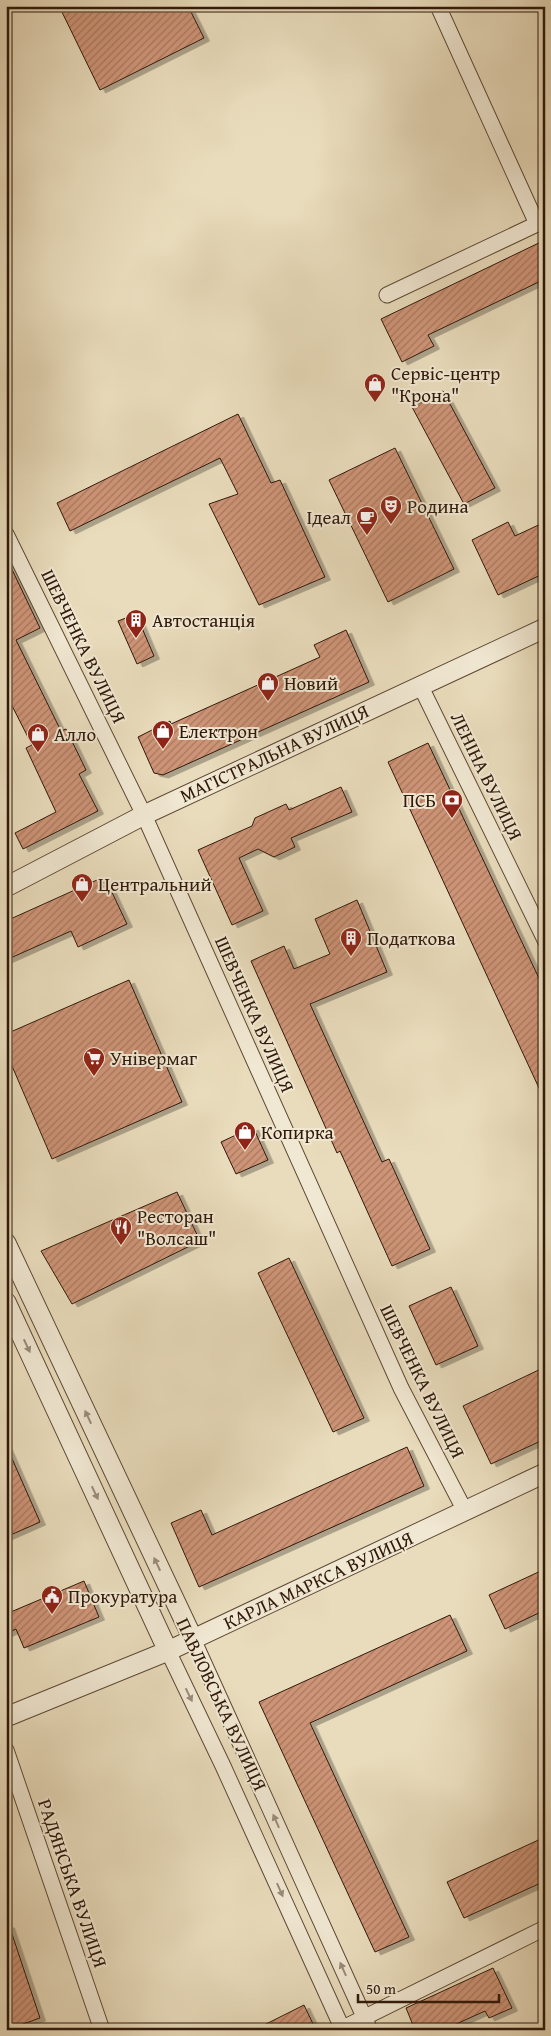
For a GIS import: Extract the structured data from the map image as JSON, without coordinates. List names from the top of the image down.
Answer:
{
  "streets": {
    "street": [
      "ШЕВЧЕНКА ВУЛИЦЯ",
      "МАГІСТРАЛЬНА ВУЛИЦЯ",
      "ЛЕНІНА ВУЛИЦЯ",
      "КАРЛА МАРКСА ВУЛИЦЯ",
      "ПАВЛОВСЬКА ВУЛИЦЯ",
      "РАДЯНСЬКА ВУЛИЦЯ"
    ]
  },
  "crossings": [
    ["ШЕВЧЕНКА ВУЛИЦЯ", "МАГІСТРАЛЬНА ВУЛИЦЯ"],
    ["ШЕВЧЕНКА ВУЛИЦЯ", "КАРЛА МАРКСА ВУЛИЦЯ"],
    ["МАГІСТРАЛЬНА ВУЛИЦЯ", "ЛЕНІНА ВУЛИЦЯ"],
    ["КАРЛА МАРКСА ВУЛИЦЯ", "ПАВЛОВСЬКА ВУЛИЦЯ"]
  ],
  "places": {
    "shop": [
      "Сервіс-центр \"Крона\"",
      "Новий",
      "Електрон",
      "Алло",
      "Центральний",
      "Копирка"
    ],
    "theatre": ["Родина"],
    "cafe": ["Ідеал"],
    "building": ["Автостанція", "Податкова"],
    "bank": ["ПСБ"],
    "supermarket": ["Універмаг"],
    "restaurant": ["Ресторан \"Волсаш\""],
    "public building": ["Прокуратура"]
  },
  "scale_bar": "50 m"
}
